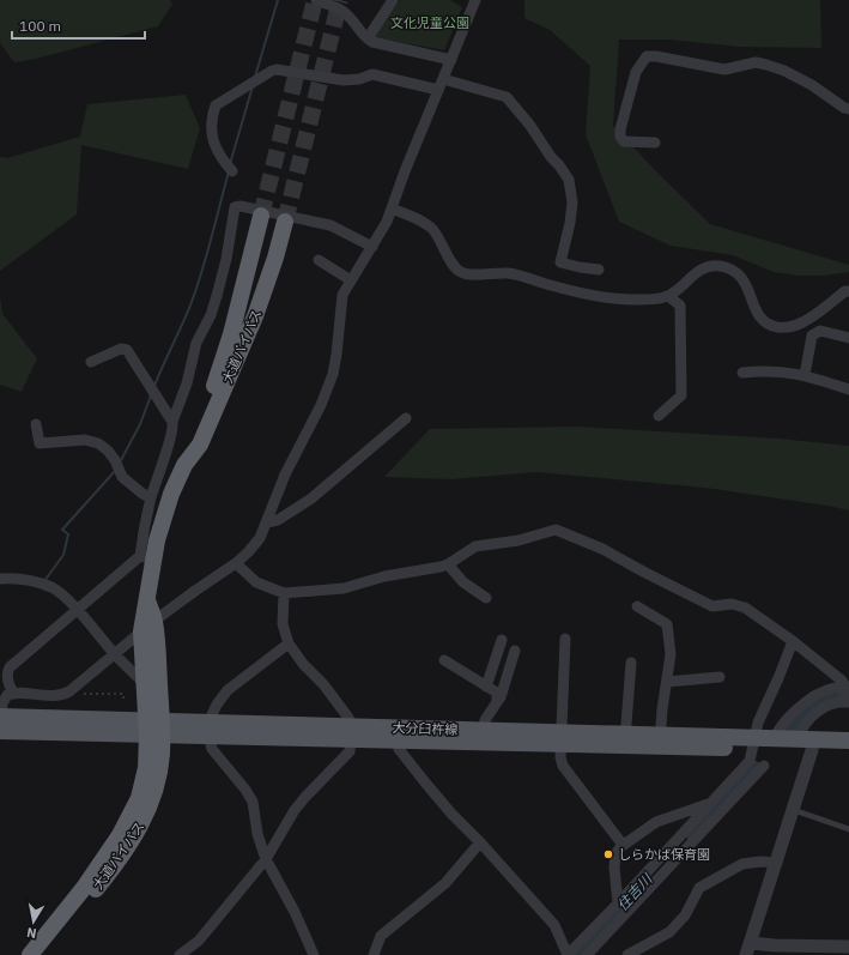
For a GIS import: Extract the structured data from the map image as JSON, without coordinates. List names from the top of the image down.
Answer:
{
  "streets": {
    "highway": ["大道バイパス"],
    "main road": ["大分臼杵線"]
  },
  "crossings": [
    ["大道バイパス", "大分臼杵線"]
  ],
  "water": ["住吉川"],
  "parks": ["文化児童公園"],
  "places": ["しらかば保育園"],
  "scale_bar": "100 m",
  "north": "bottom"
}
